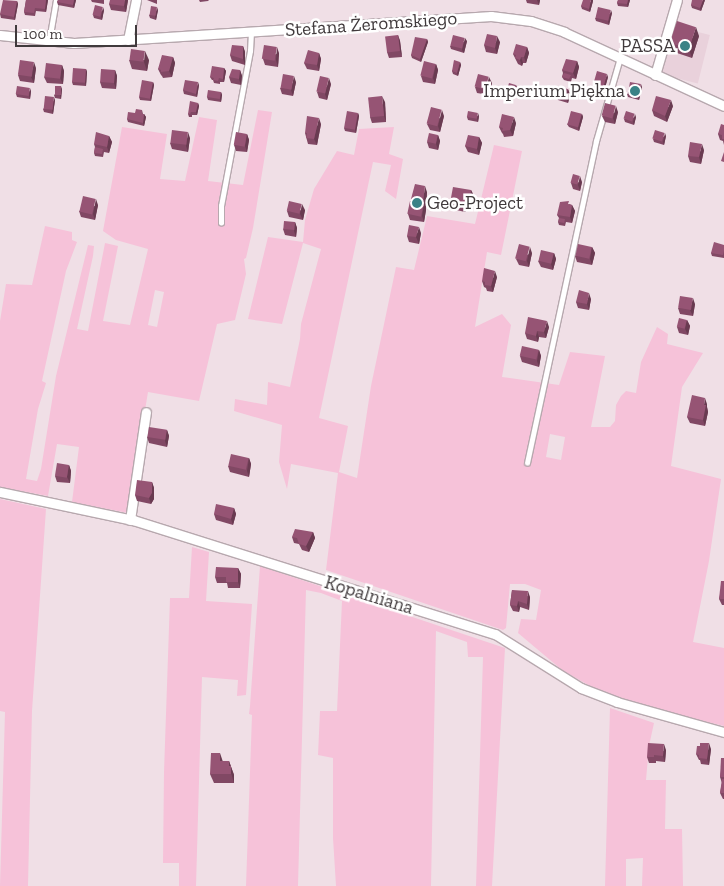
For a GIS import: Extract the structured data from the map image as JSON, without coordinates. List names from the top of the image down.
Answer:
{
  "streets": {
    "street": ["Stefana Żeromskiego", "Kopalniana"]
  },
  "places": ["PASSA", "Imperium Piękna", "Geo-Project"],
  "scale_bar": "100 m"
}
